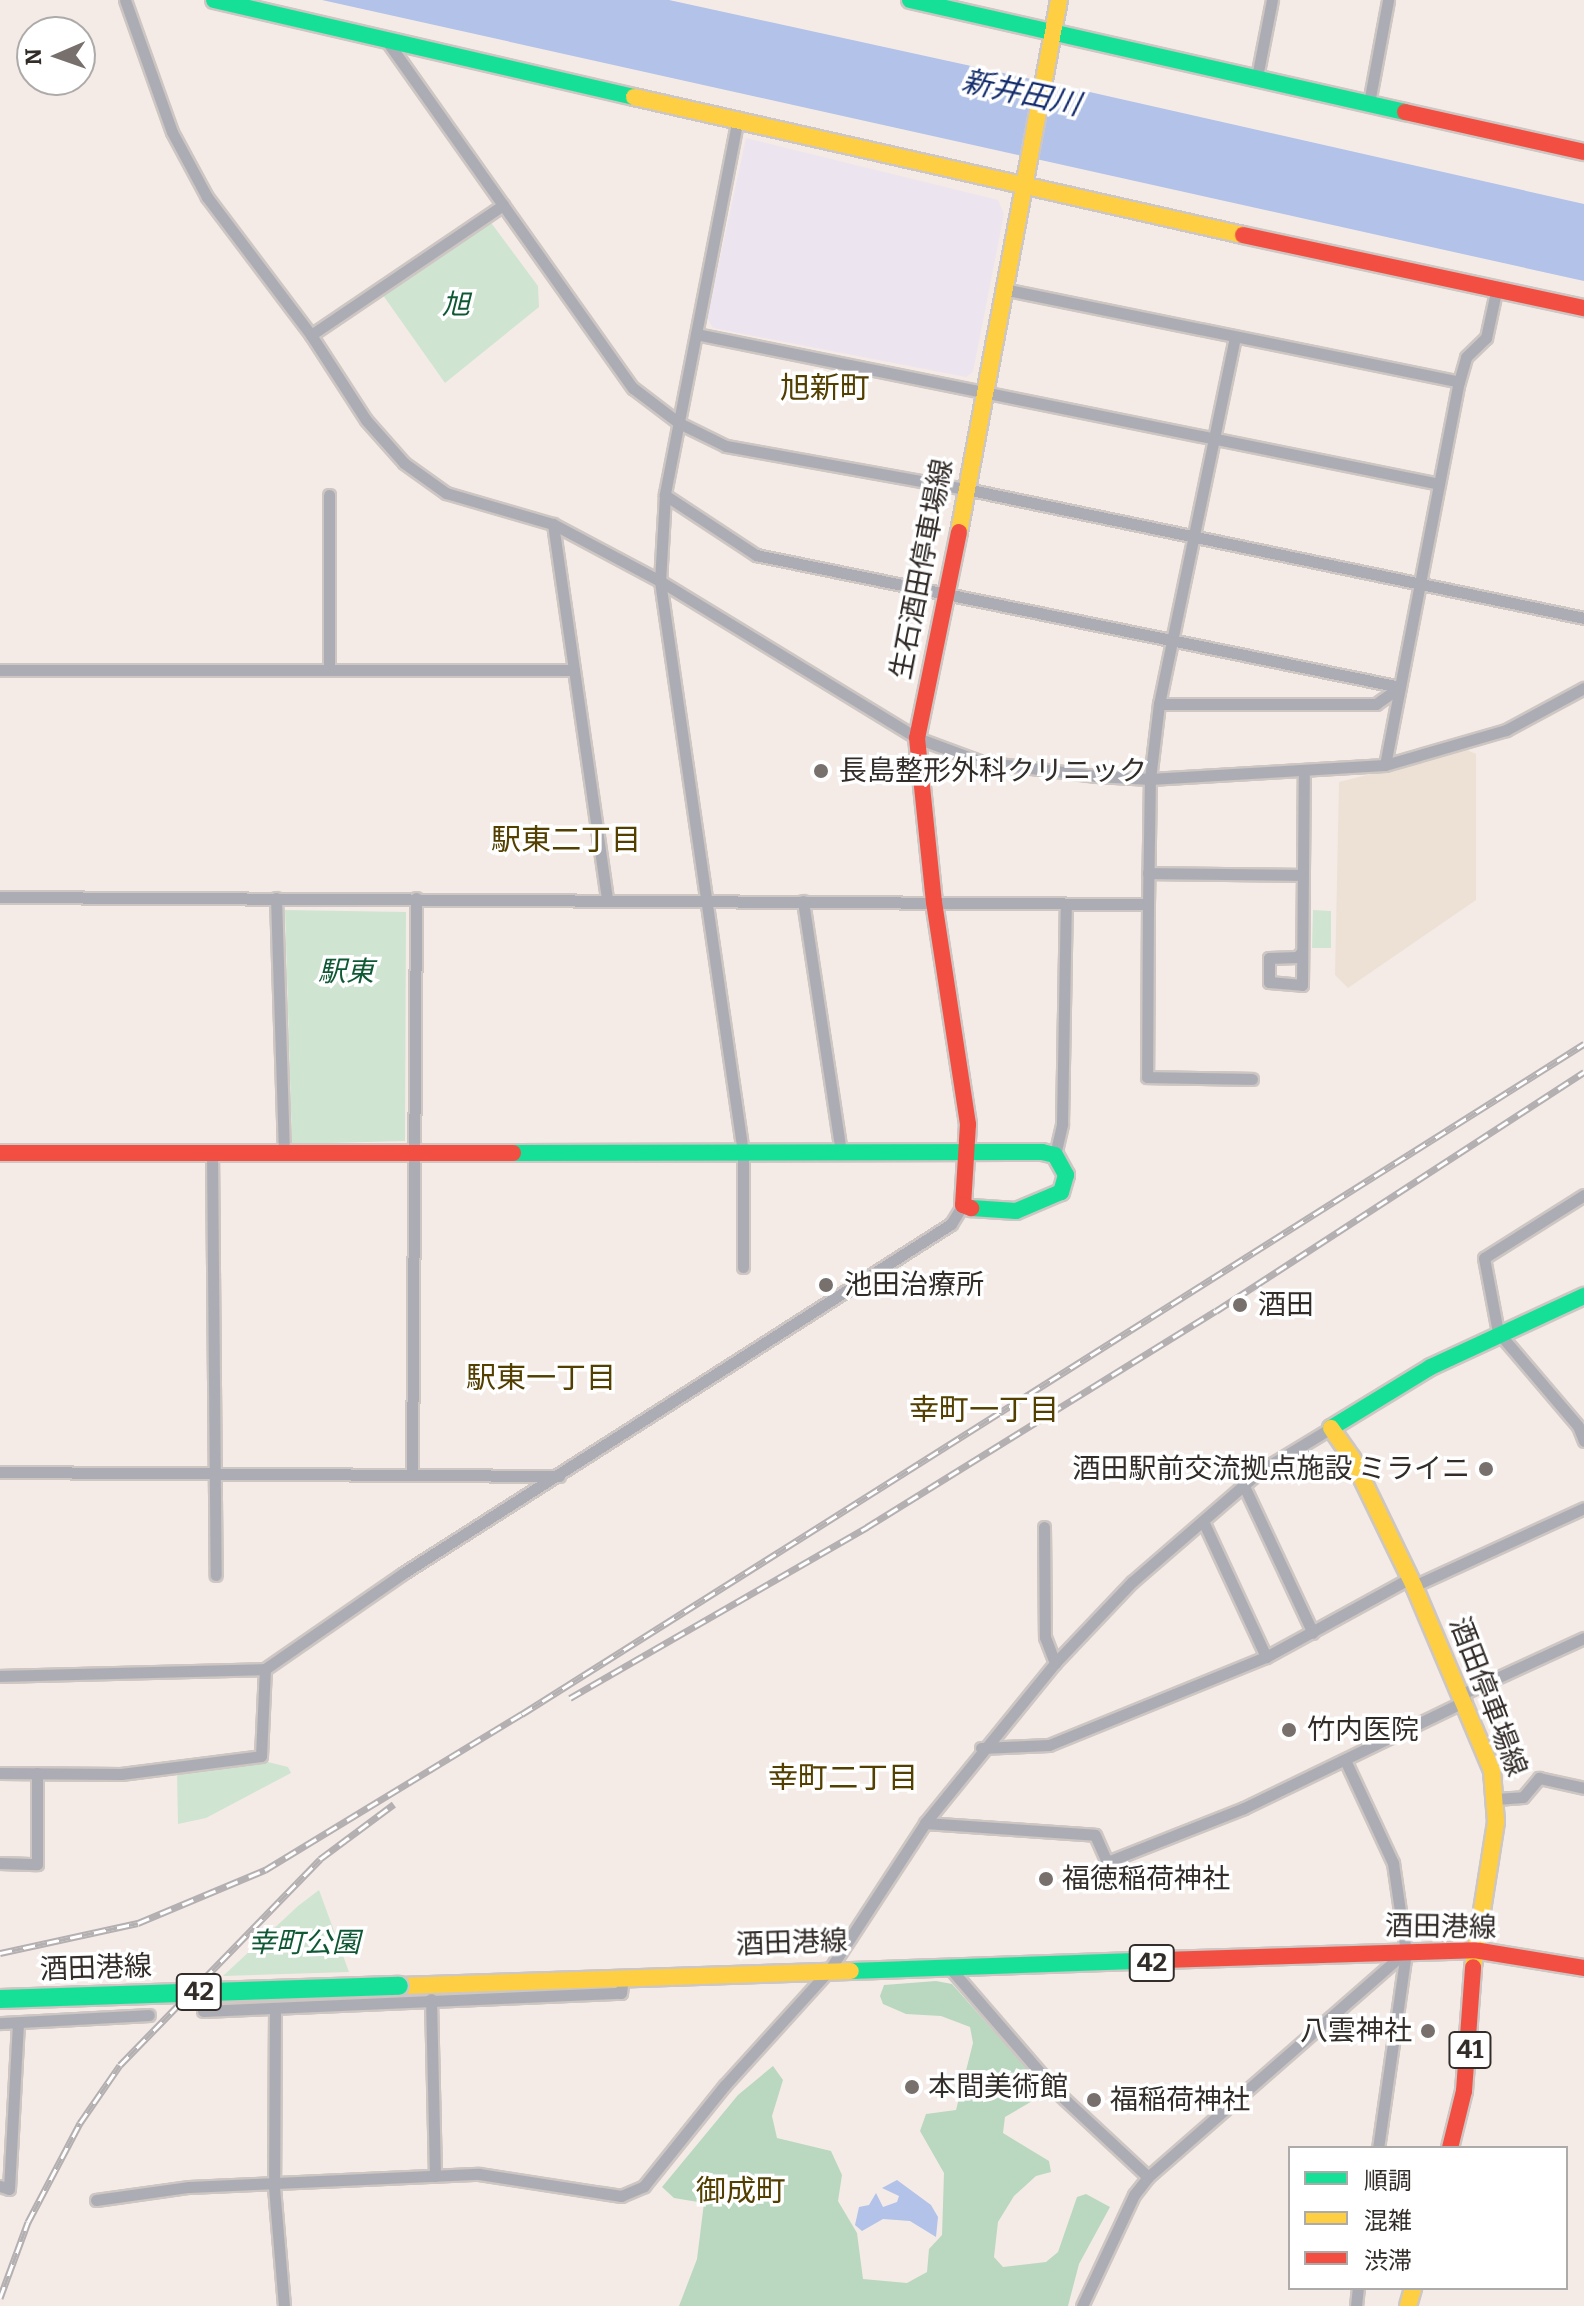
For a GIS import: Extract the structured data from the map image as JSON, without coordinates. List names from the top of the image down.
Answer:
{
  "streets": {
    "main road": [
      "生石酒田停車場線",
      "酒田停車場線",
      "酒田港線",
      "42",
      "41"
    ]
  },
  "crossings": [
    ["酒田停車場線", "酒田港線"]
  ],
  "districts": [
    "旭新町",
    "駅東二丁目",
    "駅東一丁目",
    "幸町一丁目",
    "幸町二丁目",
    "御成町"
  ],
  "water": ["新井田川"],
  "parks": ["旭", "駅東", "幸町公園"],
  "places": [
    "長島整形外科クリニック",
    "池田治療所",
    "酒田",
    "酒田駅前交流拠点施設 ミライニ",
    "竹内医院",
    "福徳稲荷神社",
    "八雲神社",
    "本間美術館",
    "福稲荷神社"
  ],
  "legend": ["順調", "混雑", "渋滞"],
  "north": "left"
}
